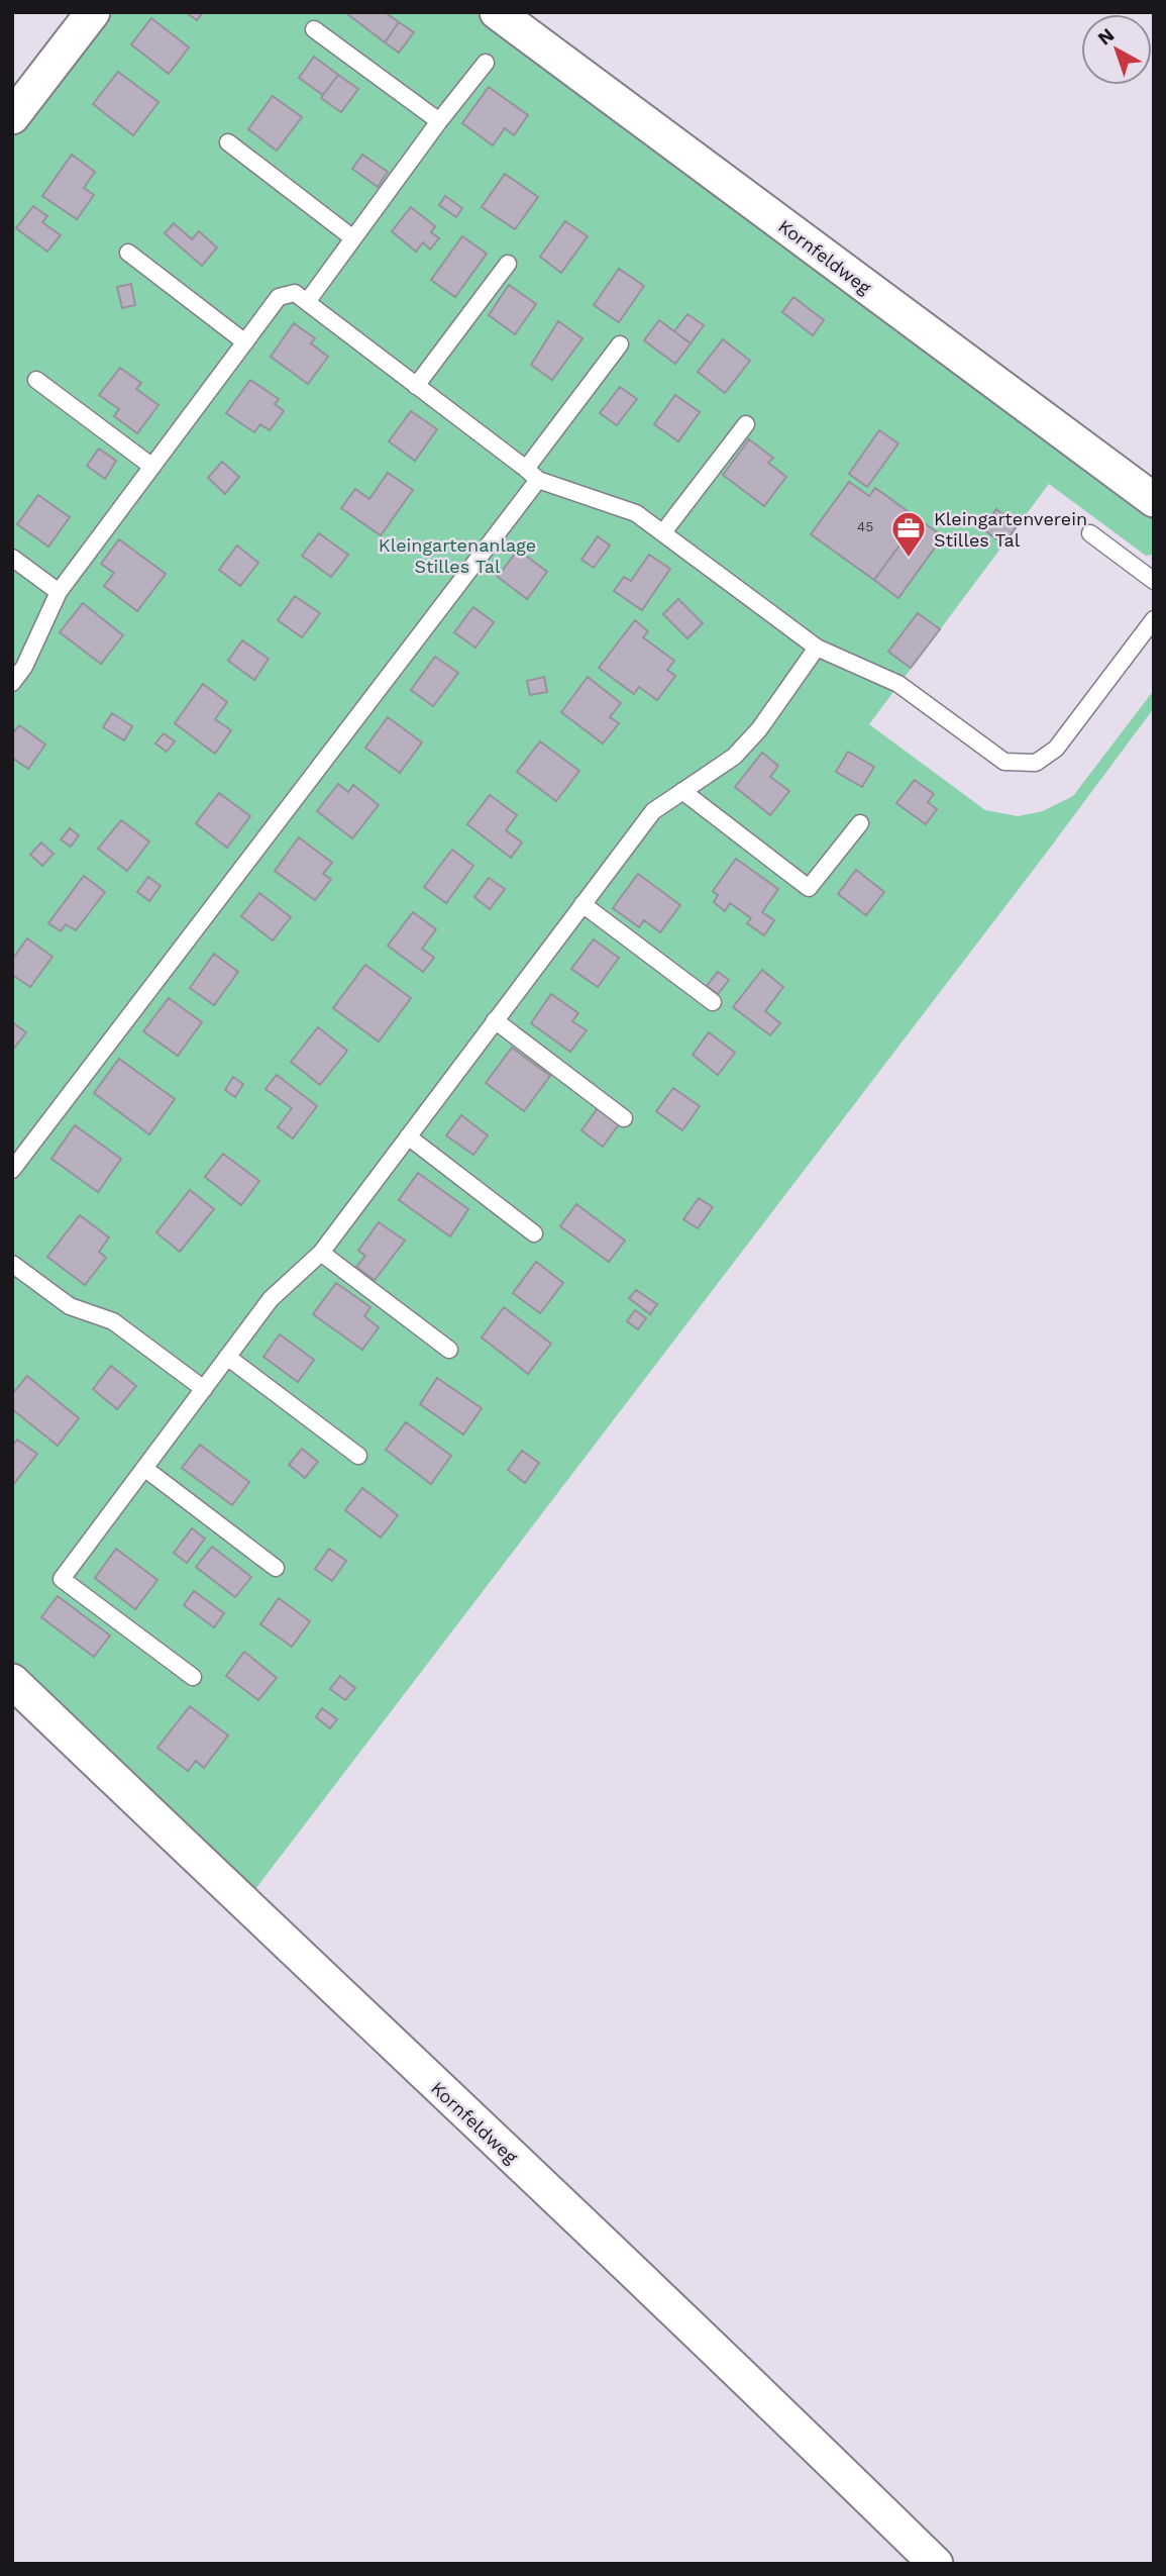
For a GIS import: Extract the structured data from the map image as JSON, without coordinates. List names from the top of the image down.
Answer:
{
  "streets": {
    "street": ["Kornfeldweg"]
  },
  "parks": ["Kleingartenanlage Stilles Tal"],
  "places": {
    "office": ["Kleingartenverein Stilles Tal"]
  },
  "house_numbers": ["45"],
  "north": "top left"
}
